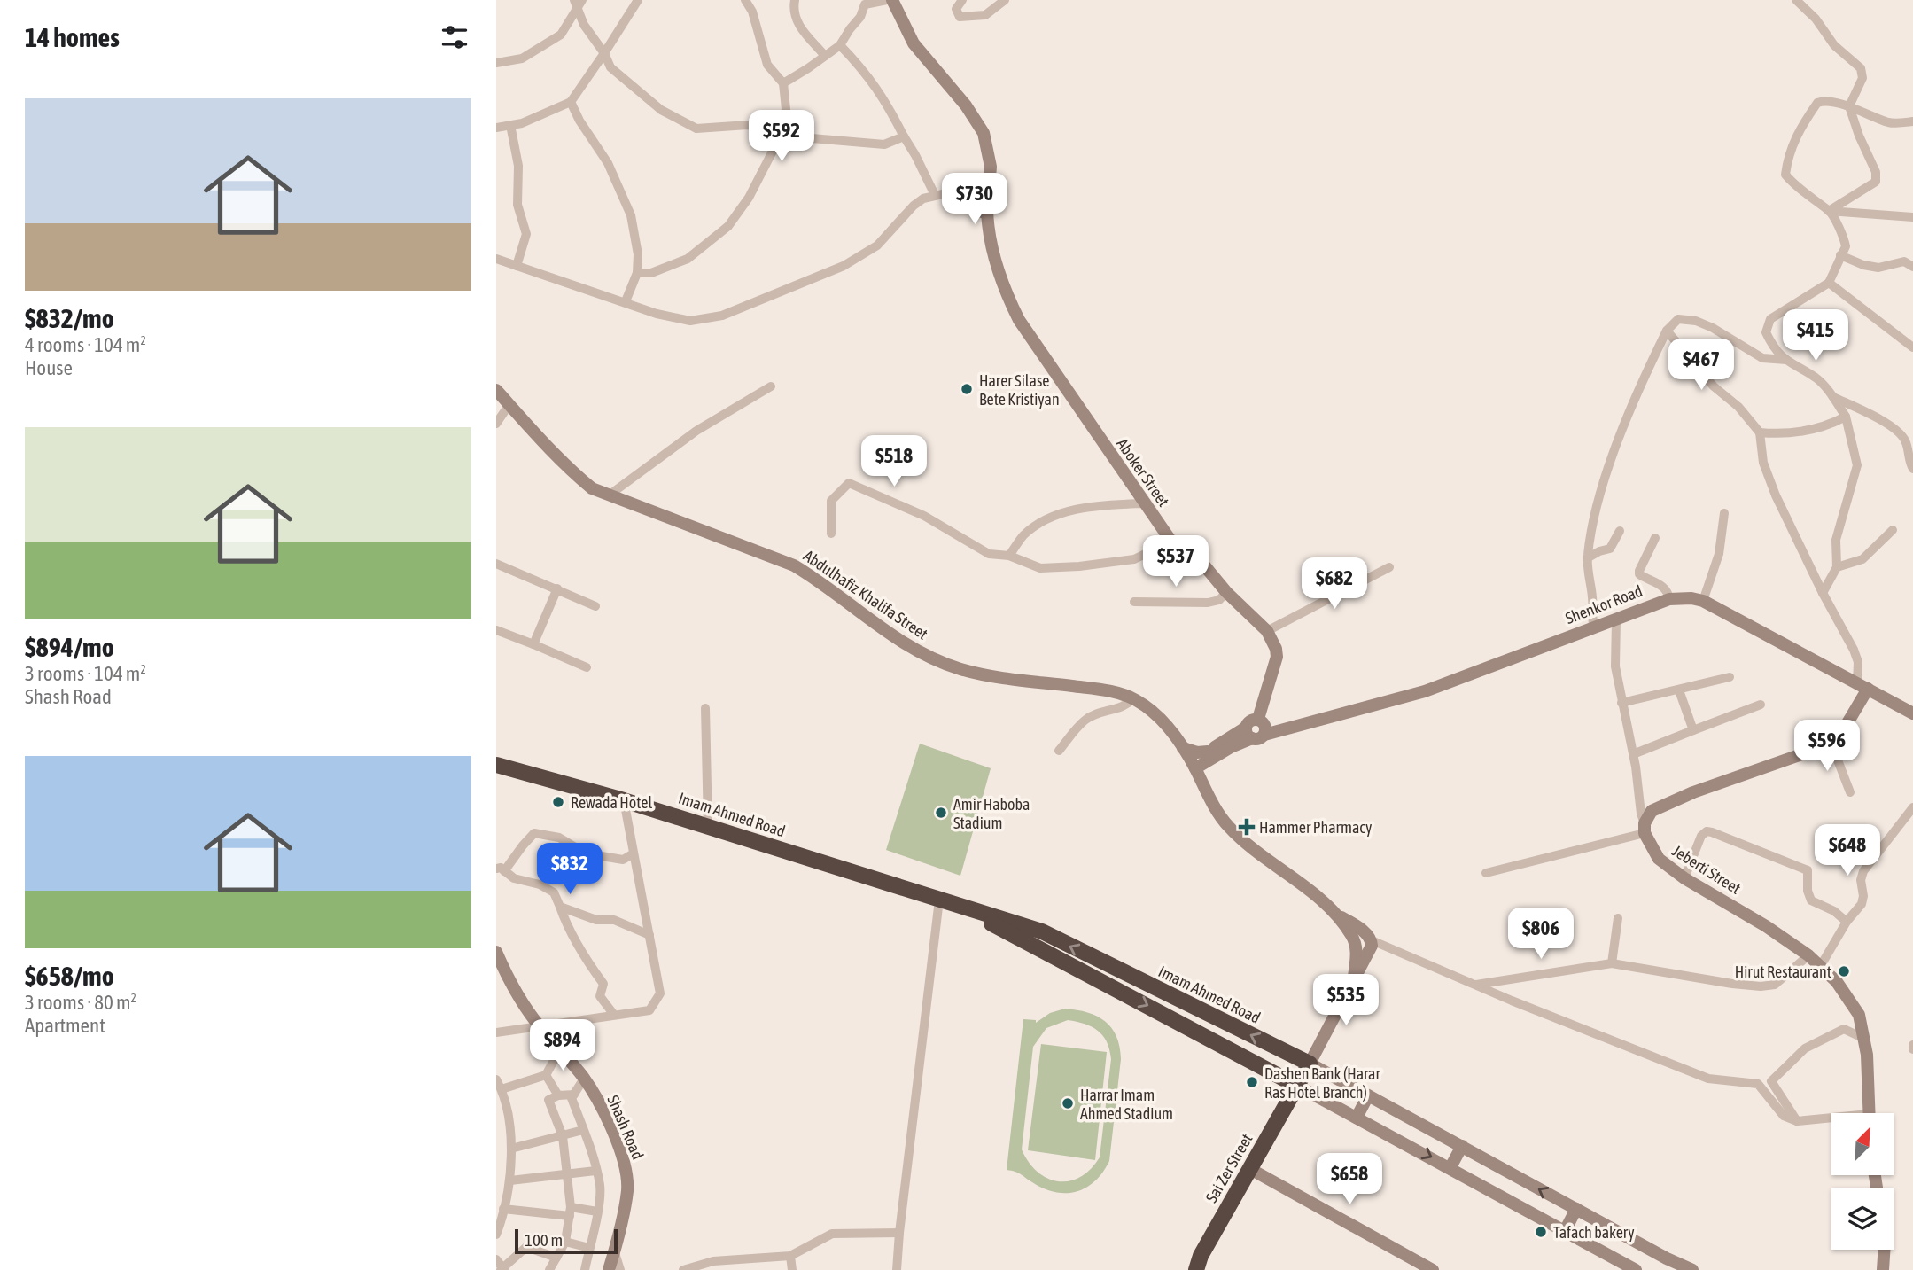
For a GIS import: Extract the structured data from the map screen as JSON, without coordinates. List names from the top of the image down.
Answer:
{
  "streets": {
    "highway": ["Imam Ahmed Road", "Sai Zer Street"],
    "main road": [
      "Aboker Street",
      "Abdulhafiz Khalifa Street",
      "Shenkor Road",
      "Jeberti Street",
      "Shash Road"
    ]
  },
  "crossings": [
    ["Aboker Street", "Shenkor Road"],
    ["Imam Ahmed Road", "Sai Zer Street"]
  ],
  "places": {
    "other": [
      "Harer Silase Bete Kristiyan",
      "Rewada Hotel",
      "Amir Haboba Stadium",
      "Hirut Restaurant",
      "Dashen Bank (Harar Ras Hotel Branch)",
      "Harrar Imam Ahmed Stadium",
      "Tafach bakery"
    ],
    "health": ["Hammer Pharmacy"]
  },
  "scale_bar": "100 m",
  "north": "top right",
  "page": {
    "heading": "14 homes",
    "list": [
      {
        "name": "$832/mo",
        "note": "4 rooms · 104 m² · House"
      },
      {
        "name": "$894/mo",
        "note": "3 rooms · 104 m² · Shash Road"
      },
      {
        "name": "$658/mo",
        "note": "3 rooms · 80 m² · Apartment"
      }
    ],
    "price": [
      "$592",
      "$730",
      "$415",
      "$467",
      "$518",
      "$537",
      "$682",
      "$596",
      "$648",
      "$832",
      "$806",
      "$535",
      "$894",
      "$658"
    ],
    "scale": "100 m"
  }
}
